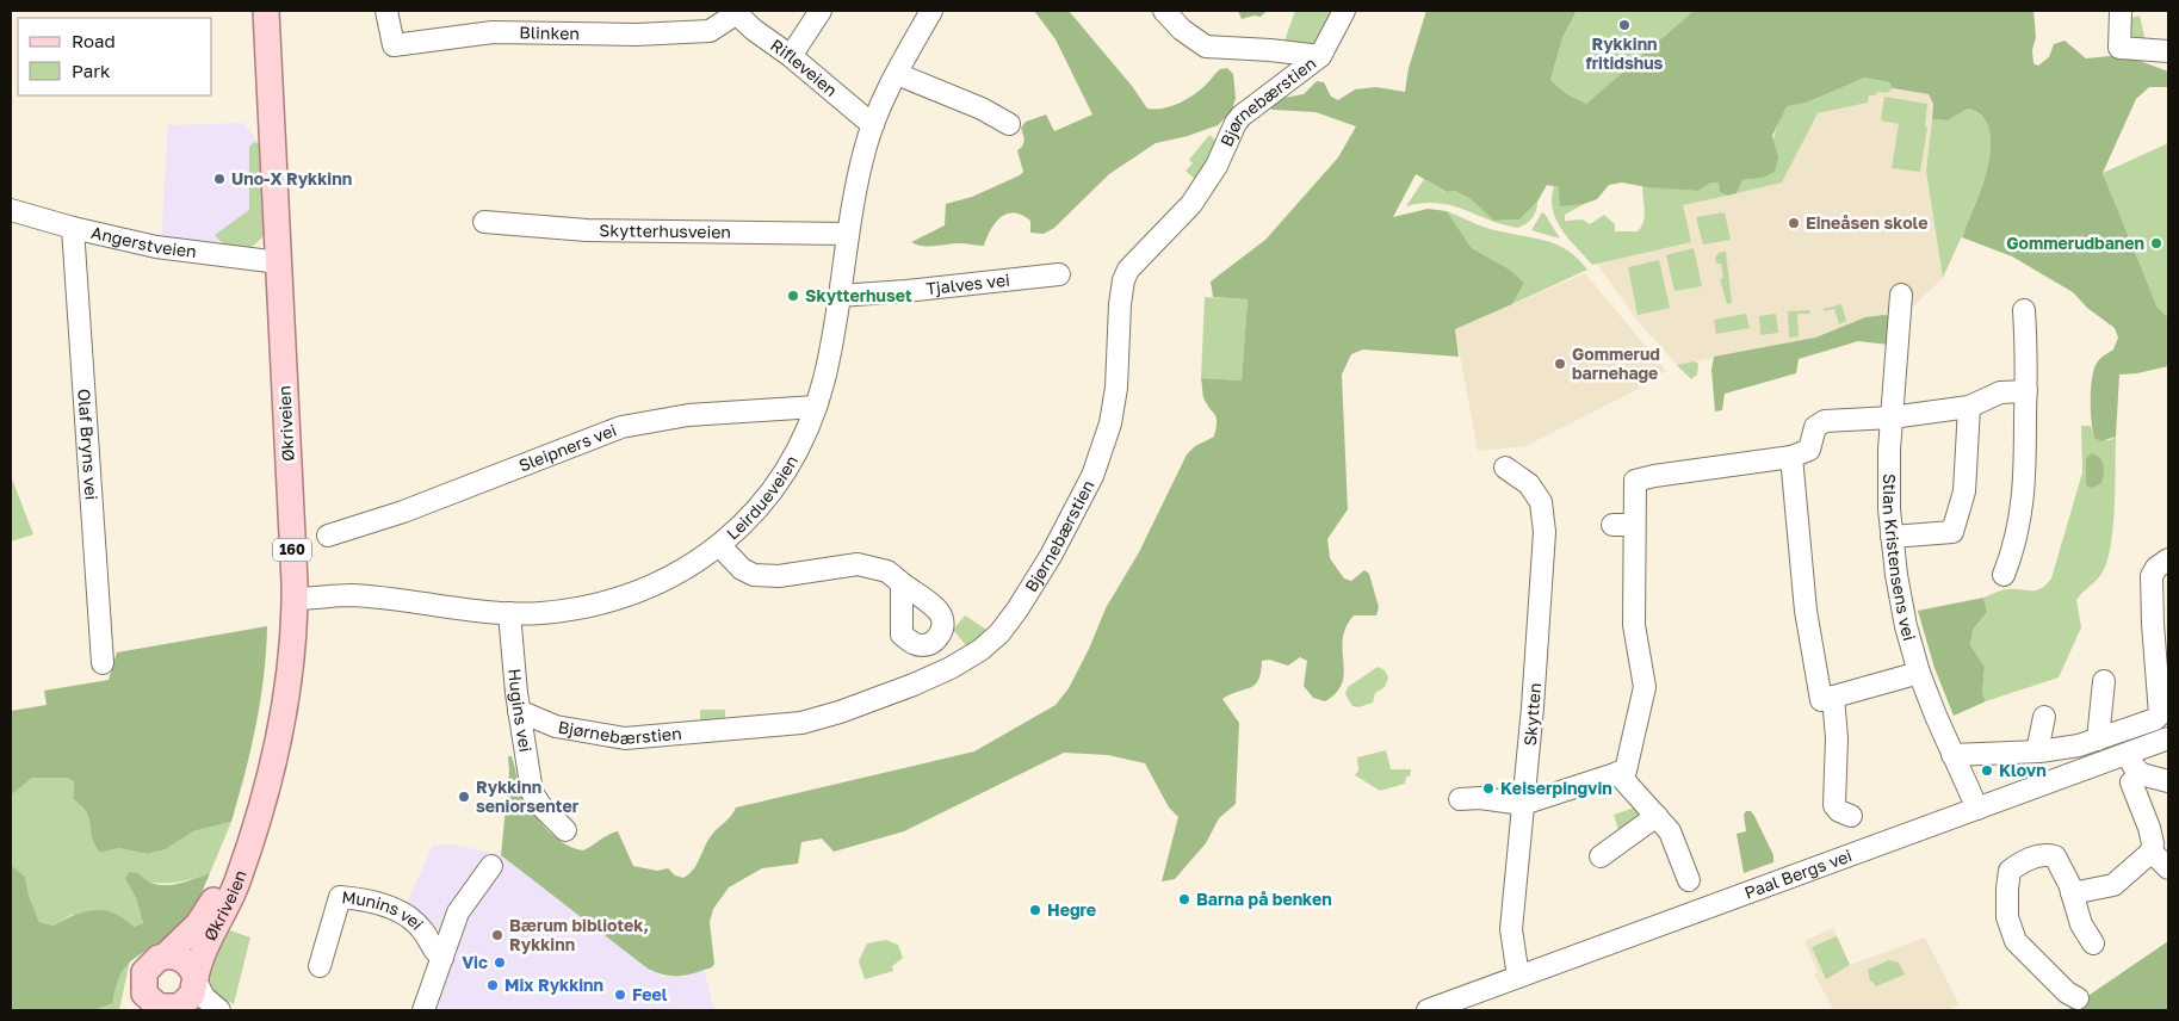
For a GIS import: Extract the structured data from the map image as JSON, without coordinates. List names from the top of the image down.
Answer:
{
  "streets": {
    "main road": ["Økriveien", "160"],
    "street": [
      "Blinken",
      "Rifleveien",
      "Bjørnebærstien",
      "Skytterhusveien",
      "Angerstveien",
      "Tjalves vei",
      "Olaf Bryns vei",
      "Sleipners vei",
      "Leirdueveien",
      "Stian Kristensens vei",
      "Hugins vei",
      "Skytten",
      "Paal Bergs vei",
      "Munins vei"
    ]
  },
  "crossings": [
    ["Blinken", "Rifleveien"],
    ["Rifleveien", "Leirdueveien"],
    ["Bjørnebærstien", "Hugins vei"],
    ["Skytterhusveien", "Leirdueveien"],
    ["Angerstveien", "Økriveien"],
    ["Angerstveien", "Olaf Bryns vei"],
    ["Tjalves vei", "Leirdueveien"],
    ["Økriveien", "Leirdueveien"],
    ["Økriveien", "160"],
    ["Sleipners vei", "Leirdueveien"],
    ["Leirdueveien", "Hugins vei"],
    ["Stian Kristensens vei", "Paal Bergs vei"],
    ["Skytten", "Paal Bergs vei"]
  ],
  "places": [
    "Rykkinn fritidshus",
    "Uno-X Rykkinn",
    "Eineåsen skole",
    "Gommerudbanen",
    "Skytterhuset",
    "Gommerud barnehage",
    "Klovn",
    "Keiserpingvin",
    "Rykkinn seniorsenter",
    "Barna på benken",
    "Hegre",
    "Bærum bibliotek, Rykkinn",
    "Vic",
    "Mix Rykkinn",
    "Feel"
  ],
  "legend": ["Road", "Park"]
}
